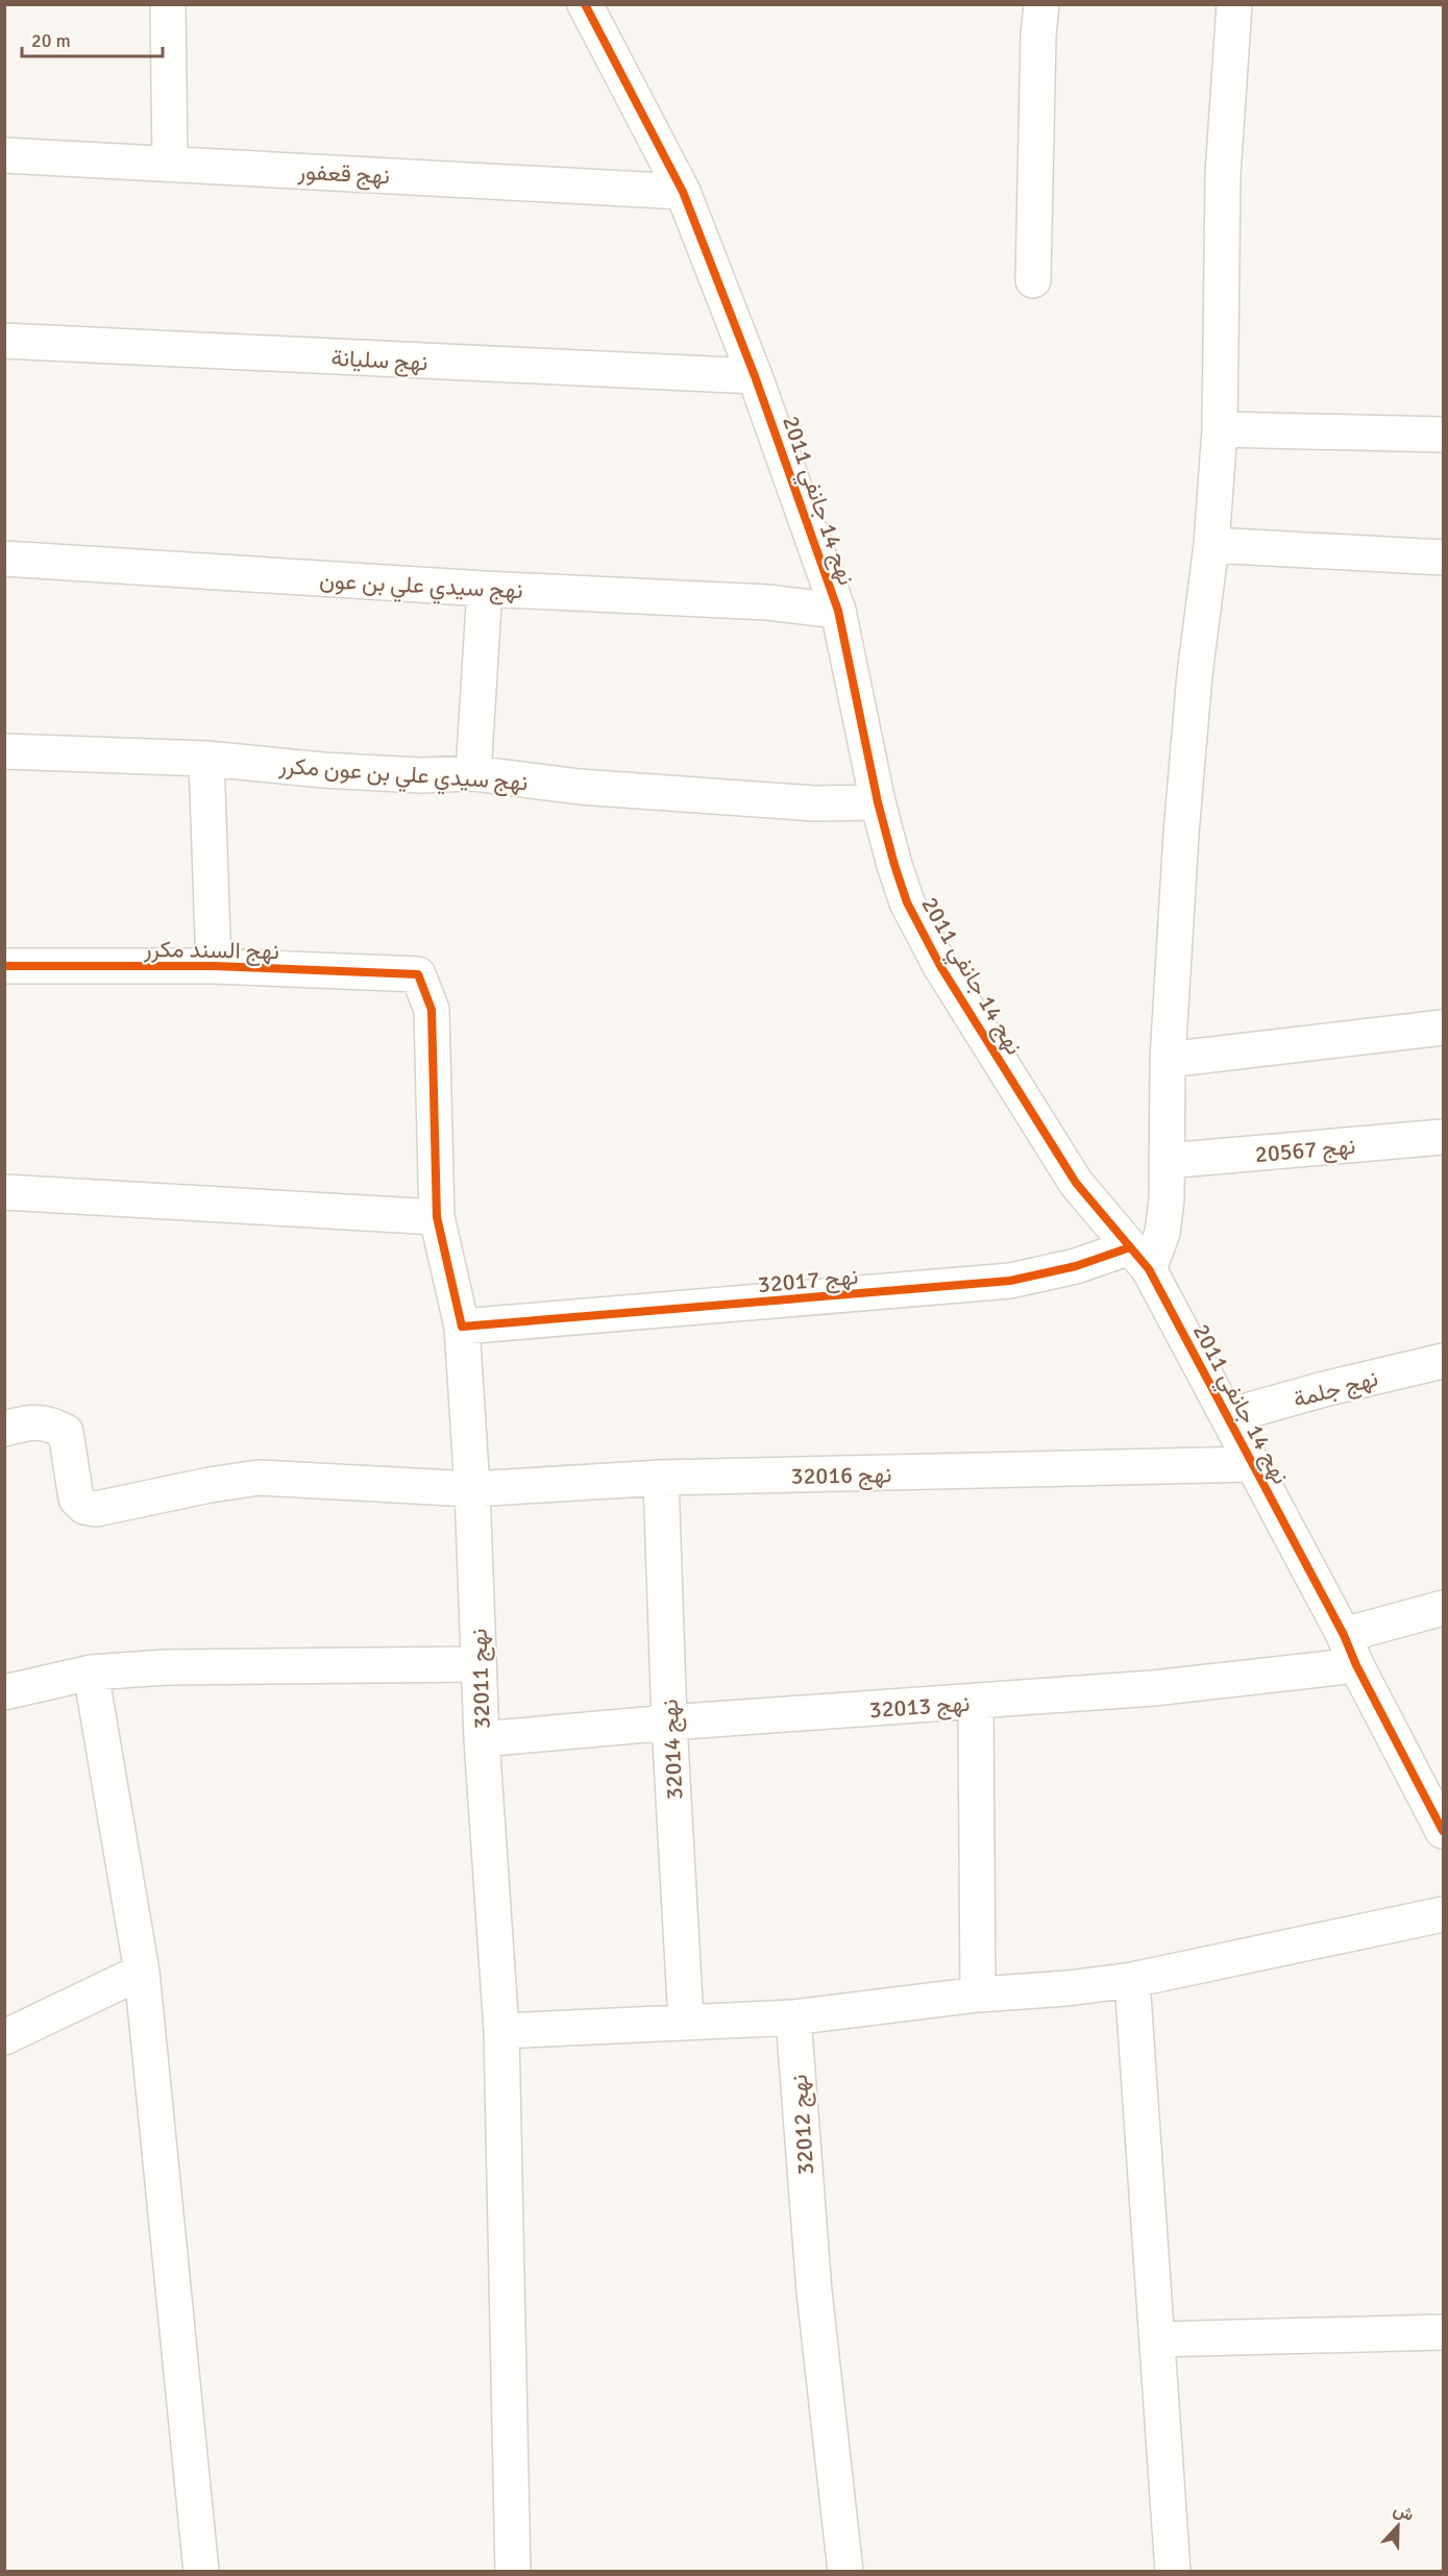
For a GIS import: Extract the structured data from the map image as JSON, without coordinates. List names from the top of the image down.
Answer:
{
  "streets": {
    "street": [
      "نهج قعفور",
      "نهج سليانة",
      "نهج 14 جانفي 2011",
      "نهج سيدي علي بن عون",
      "نهج سيدي علي بن عون مكرر",
      "نهج السند مكرر",
      "نهج 20567",
      "نهج 32017",
      "نهج جلمة",
      "نهج 32016",
      "نهج 32011",
      "نهج 32013",
      "نهج 32014",
      "نهج 32012"
    ]
  },
  "crossings": [
    ["نهج قعفور", "نهج 14 جانفي 2011"],
    ["نهج سليانة", "نهج 14 جانفي 2011"],
    ["نهج 14 جانفي 2011", "نهج سيدي علي بن عون"],
    ["نهج 14 جانفي 2011", "نهج سيدي علي بن عون مكرر"],
    ["نهج 14 جانفي 2011", "نهج 32017"],
    ["نهج 14 جانفي 2011", "نهج جلمة"],
    ["نهج 14 جانفي 2011", "نهج 32016"],
    ["نهج 14 جانفي 2011", "نهج 32013"],
    ["نهج السند مكرر", "نهج 32011"],
    ["نهج 32017", "نهج 32011"],
    ["نهج 32016", "نهج 32011"],
    ["نهج 32016", "نهج 32014"],
    ["نهج 32011", "نهج 32013"],
    ["نهج 32013", "نهج 32014"]
  ],
  "scale_bar": "20 m",
  "north": "top"
}
